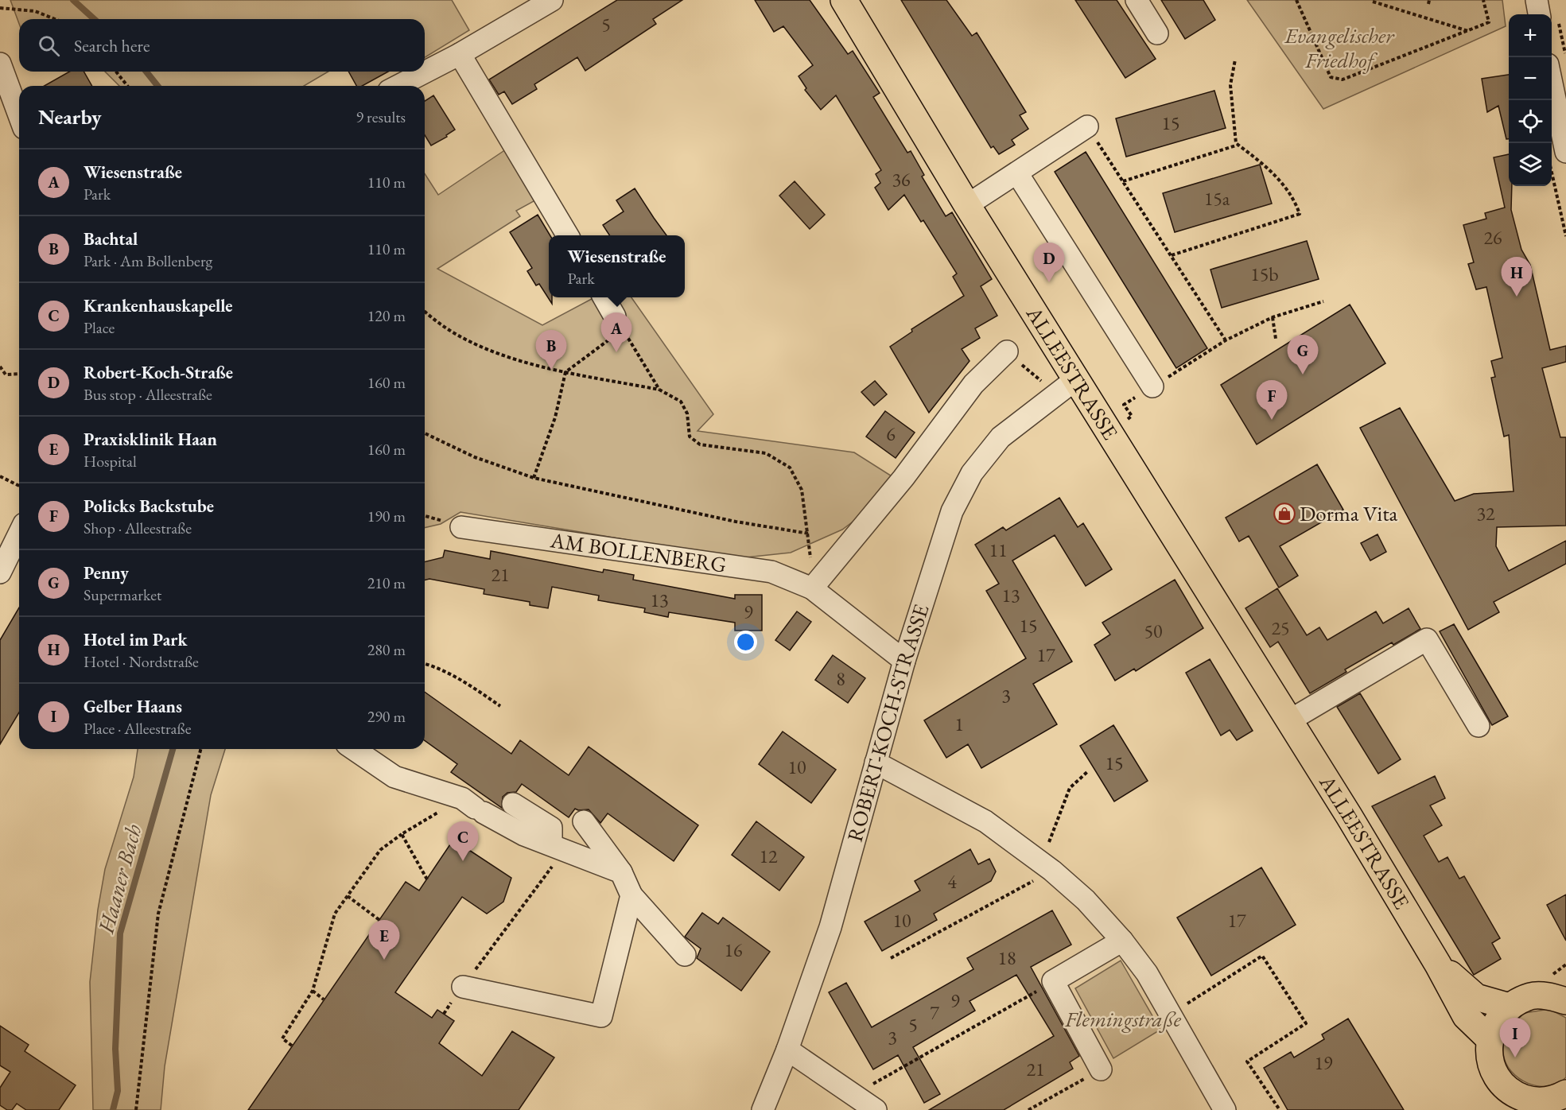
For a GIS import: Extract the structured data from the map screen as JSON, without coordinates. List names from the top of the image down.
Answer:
{
  "streets": {
    "main road": ["ALLEESTRASSE"],
    "street": ["AM BOLLENBERG", "ROBERT-KOCH-STRASSE"]
  },
  "crossings": [
    ["ALLEESTRASSE", "ROBERT-KOCH-STRASSE"],
    ["AM BOLLENBERG", "ROBERT-KOCH-STRASSE"]
  ],
  "water": ["Haaner Bach"],
  "parks": ["Evangelischer Friedhof", "Flemingstraße"],
  "places": {
    "shop": ["Dorma Vita"]
  },
  "house_numbers": [
    "5",
    "15",
    "36",
    "15a",
    "26",
    "15b",
    "6",
    "32",
    "11",
    "21",
    "13",
    "13",
    "9",
    "15",
    "25",
    "50",
    "17",
    "8",
    "3",
    "1",
    "15",
    "10",
    "12",
    "4",
    "10",
    "17",
    "16",
    "18",
    "9",
    "7",
    "5",
    "3",
    "19",
    "21"
  ],
  "page": {
    "map_buttons": ["+", "−"],
    "search": "Search here",
    "heading": ["Nearby", "9 results"],
    "list": [
      {
        "mark": "A",
        "name": "Wiesenstraße",
        "note": "Park",
        "value": "110 m"
      },
      {
        "mark": "B",
        "name": "Bachtal",
        "note": "Park · Am Bollenberg",
        "value": "110 m"
      },
      {
        "mark": "C",
        "name": "Krankenhauskapelle",
        "note": "Place",
        "value": "120 m"
      },
      {
        "mark": "D",
        "name": "Robert-Koch-Straße",
        "note": "Bus stop · Alleestraße",
        "value": "160 m"
      },
      {
        "mark": "E",
        "name": "Praxisklinik Haan",
        "note": "Hospital",
        "value": "160 m"
      },
      {
        "mark": "F",
        "name": "Policks Backstube",
        "note": "Shop · Alleestraße",
        "value": "190 m"
      },
      {
        "mark": "G",
        "name": "Penny",
        "note": "Supermarket",
        "value": "210 m"
      },
      {
        "mark": "H",
        "name": "Hotel im Park",
        "note": "Hotel · Nordstraße",
        "value": "280 m"
      },
      {
        "mark": "I",
        "name": "Gelber Haans",
        "note": "Place · Alleestraße",
        "value": "290 m"
      }
    ],
    "popup": ["Wiesenstraße", "Park"],
    "pins": [
      "D",
      "H",
      "A",
      "B",
      "G",
      "F",
      "C",
      "E",
      "I"
    ]
  }
}
